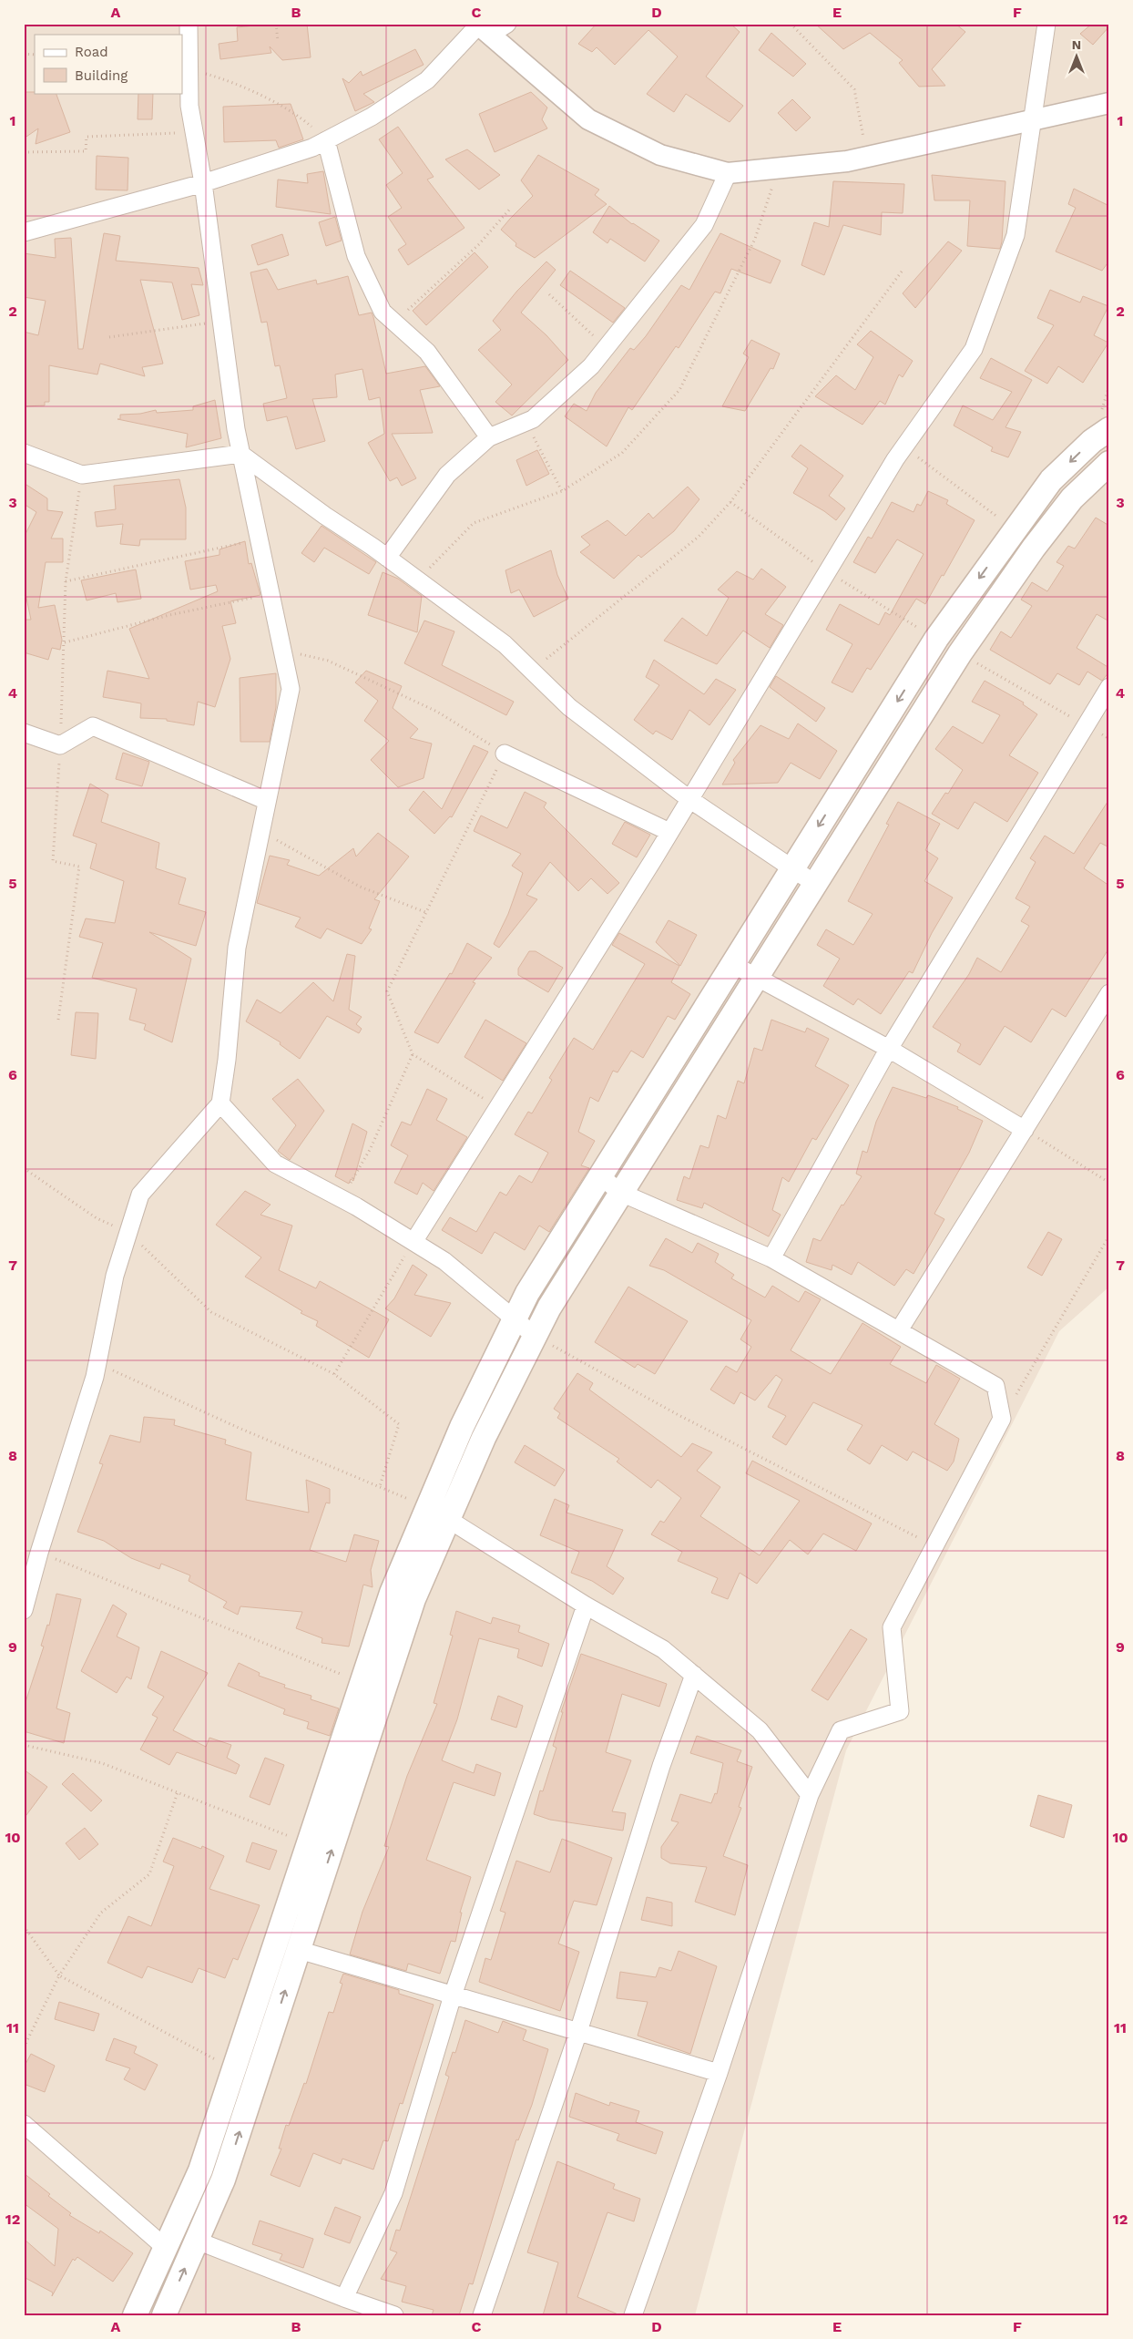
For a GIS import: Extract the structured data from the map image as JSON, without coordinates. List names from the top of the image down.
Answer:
{
  "legend": ["Road", "Building"],
  "north": "top",
  "grid": {
    "columns": [
      "A",
      "B",
      "C",
      "D",
      "E",
      "F"
    ],
    "rows": [
      "1",
      "2",
      "3",
      "4",
      "5",
      "6",
      "7",
      "8",
      "9",
      "10",
      "11",
      "12"
    ]
  }
}
